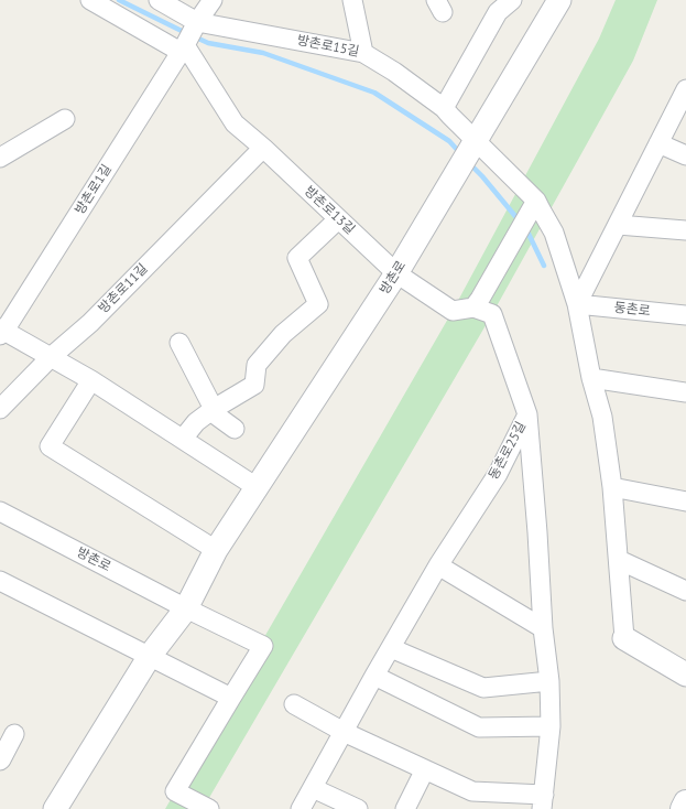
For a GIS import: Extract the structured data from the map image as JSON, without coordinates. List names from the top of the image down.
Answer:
{
  "streets": {
    "street": [
      "방촌로15길",
      "방촌로1길",
      "방촌로13길",
      "방촌로",
      "방촌로11길",
      "동촌로",
      "동촌로25길"
    ]
  },
  "crossings": [
    ["방촌로15길", "방촌로1길"],
    ["방촌로15길", "방촌로"],
    ["방촌로15길", "동촌로"],
    ["방촌로1길", "방촌로13길"],
    ["방촌로13길", "방촌로"],
    ["방촌로13길", "방촌로11길"]
  ]
}
